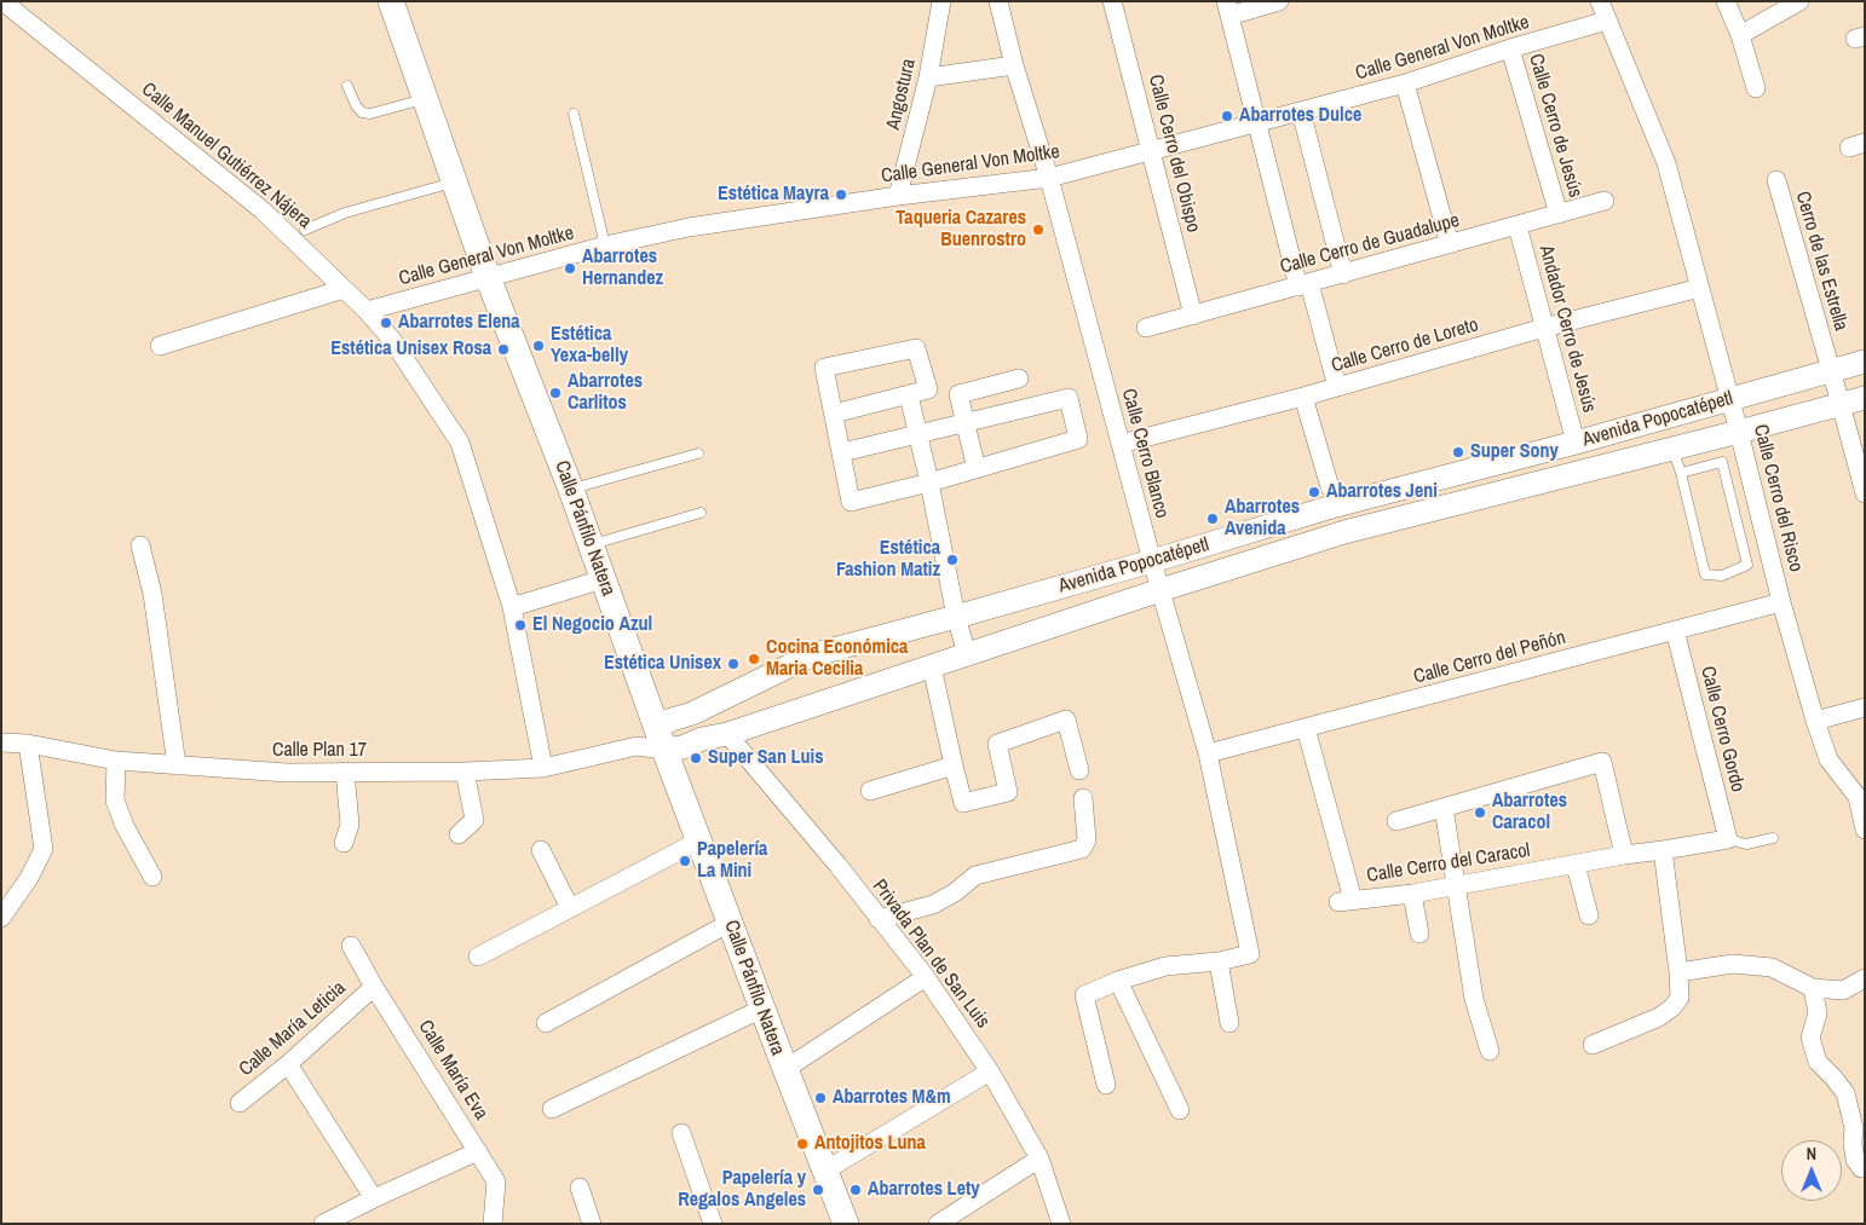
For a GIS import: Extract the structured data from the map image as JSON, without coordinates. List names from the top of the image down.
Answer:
{
  "streets": {
    "main road": ["Calle Pánfilo Natera"],
    "street": [
      "Calle General Von Moltke",
      "Angostura",
      "Calle Cerro de Jesús",
      "Calle Cerro del Obispo",
      "Calle Manuel Gutiérrez Nájera",
      "Calle Cerro de Guadalupe",
      "Cerro de las Estrella",
      "Andador Cerro de Jesús",
      "Calle Cerro de Loreto",
      "Avenida Popocatépetl",
      "Calle Cerro Blanco",
      "Calle Cerro del Risco",
      "Calle Cerro del Peñón",
      "Calle Cerro Gordo",
      "Calle Plan 17",
      "Calle Cerro del Caracol",
      "Privada Plan de San Luis",
      "Calle María Leticia",
      "Calle María Eva"
    ]
  },
  "crossings": [
    ["Calle General Von Moltke", "Angostura"],
    ["Calle General Von Moltke", "Calle Cerro de Jesús"],
    ["Calle General Von Moltke", "Calle Cerro del Obispo"],
    ["Calle General Von Moltke", "Calle Manuel Gutiérrez Nájera"],
    ["Calle General Von Moltke", "Calle Cerro Blanco"],
    ["Calle General Von Moltke", "Calle Cerro del Risco"],
    ["Calle General Von Moltke", "Calle Pánfilo Natera"],
    ["Calle Cerro de Jesús", "Calle Cerro de Guadalupe"],
    ["Calle Cerro del Obispo", "Calle Cerro de Guadalupe"],
    ["Calle Manuel Gutiérrez Nájera", "Calle Plan 17"],
    ["Calle Cerro de Guadalupe", "Andador Cerro de Jesús"],
    ["Cerro de las Estrella", "Avenida Popocatépetl"],
    ["Andador Cerro de Jesús", "Calle Cerro de Loreto"],
    ["Andador Cerro de Jesús", "Avenida Popocatépetl"],
    ["Calle Cerro de Loreto", "Calle Cerro Blanco"],
    ["Calle Cerro de Loreto", "Calle Cerro del Risco"],
    ["Avenida Popocatépetl", "Calle Cerro Blanco"],
    ["Avenida Popocatépetl", "Calle Cerro del Risco"],
    ["Avenida Popocatépetl", "Calle Pánfilo Natera"],
    ["Avenida Popocatépetl", "Calle Plan 17"],
    ["Avenida Popocatépetl", "Privada Plan de San Luis"],
    ["Calle Cerro Blanco", "Calle Cerro del Peñón"],
    ["Calle Cerro del Risco", "Calle Cerro del Peñón"],
    ["Calle Pánfilo Natera", "Calle Plan 17"],
    ["Calle Cerro del Peñón", "Calle Cerro Gordo"],
    ["Calle Cerro del Peñón", "Calle Cerro del Caracol"],
    ["Calle Cerro Gordo", "Calle Cerro del Caracol"],
    ["Calle María Leticia", "Calle María Eva"]
  ],
  "places": [
    "Abarrotes Dulce",
    "Estética Mayra",
    "Taqueria Cazares Buenrostro",
    "Abarrotes Hernandez",
    "Abarrotes Elena",
    "Estética Yexa-belly",
    "Estética Unisex Rosa",
    "Abarrotes Carlitos",
    "Super Sony",
    "Abarrotes Jeni",
    "Abarrotes Avenida",
    "Estética Fashion Matiz",
    "El Negocio Azul",
    "Cocina Económica Maria Cecilia",
    "Estética Unisex",
    "Super San Luis",
    "Abarrotes Caracol",
    "Papelería La Mini",
    "Abarrotes M&m",
    "Antojitos Luna",
    "Papelería y Regalos Angeles",
    "Abarrotes Lety"
  ],
  "north": "top"
}
